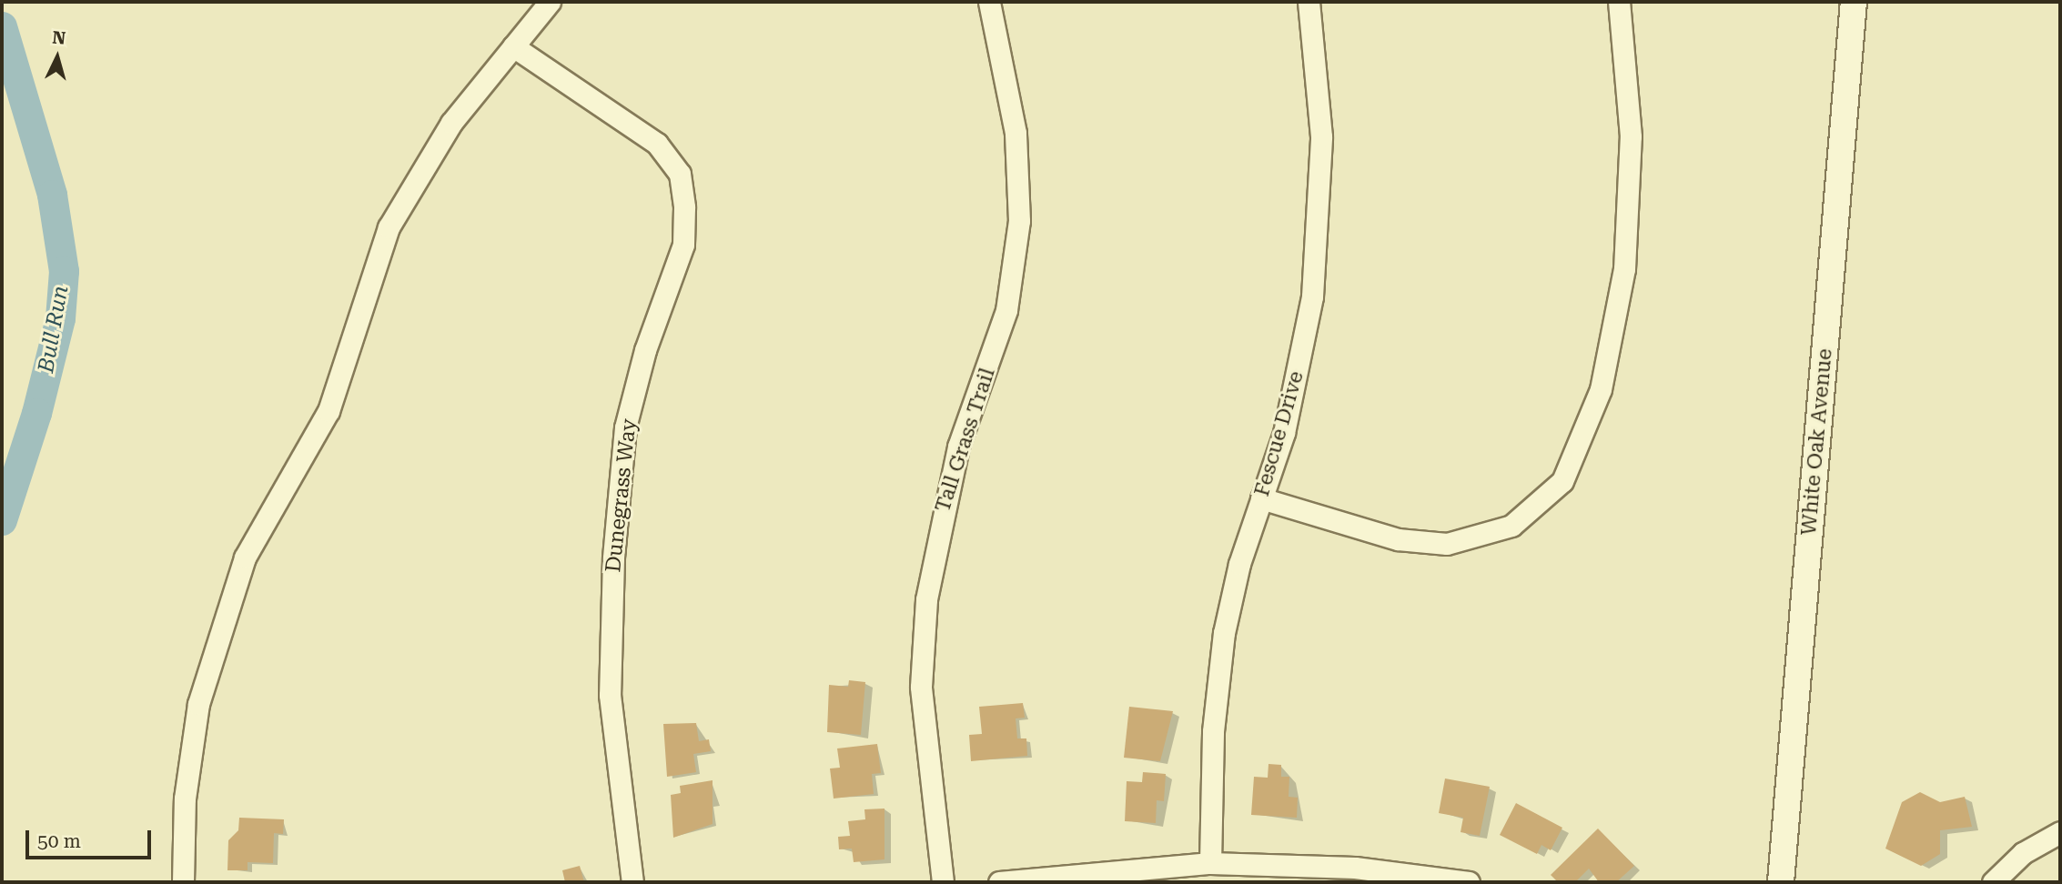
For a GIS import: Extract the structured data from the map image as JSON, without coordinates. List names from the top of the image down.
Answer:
{
  "streets": {
    "street": [
      "Fescue Drive",
      "Tall Grass Trail",
      "White Oak Avenue",
      "Dunegrass Way"
    ]
  },
  "water": ["Bull Run"],
  "scale_bar": "50 m",
  "north": "top"
}
